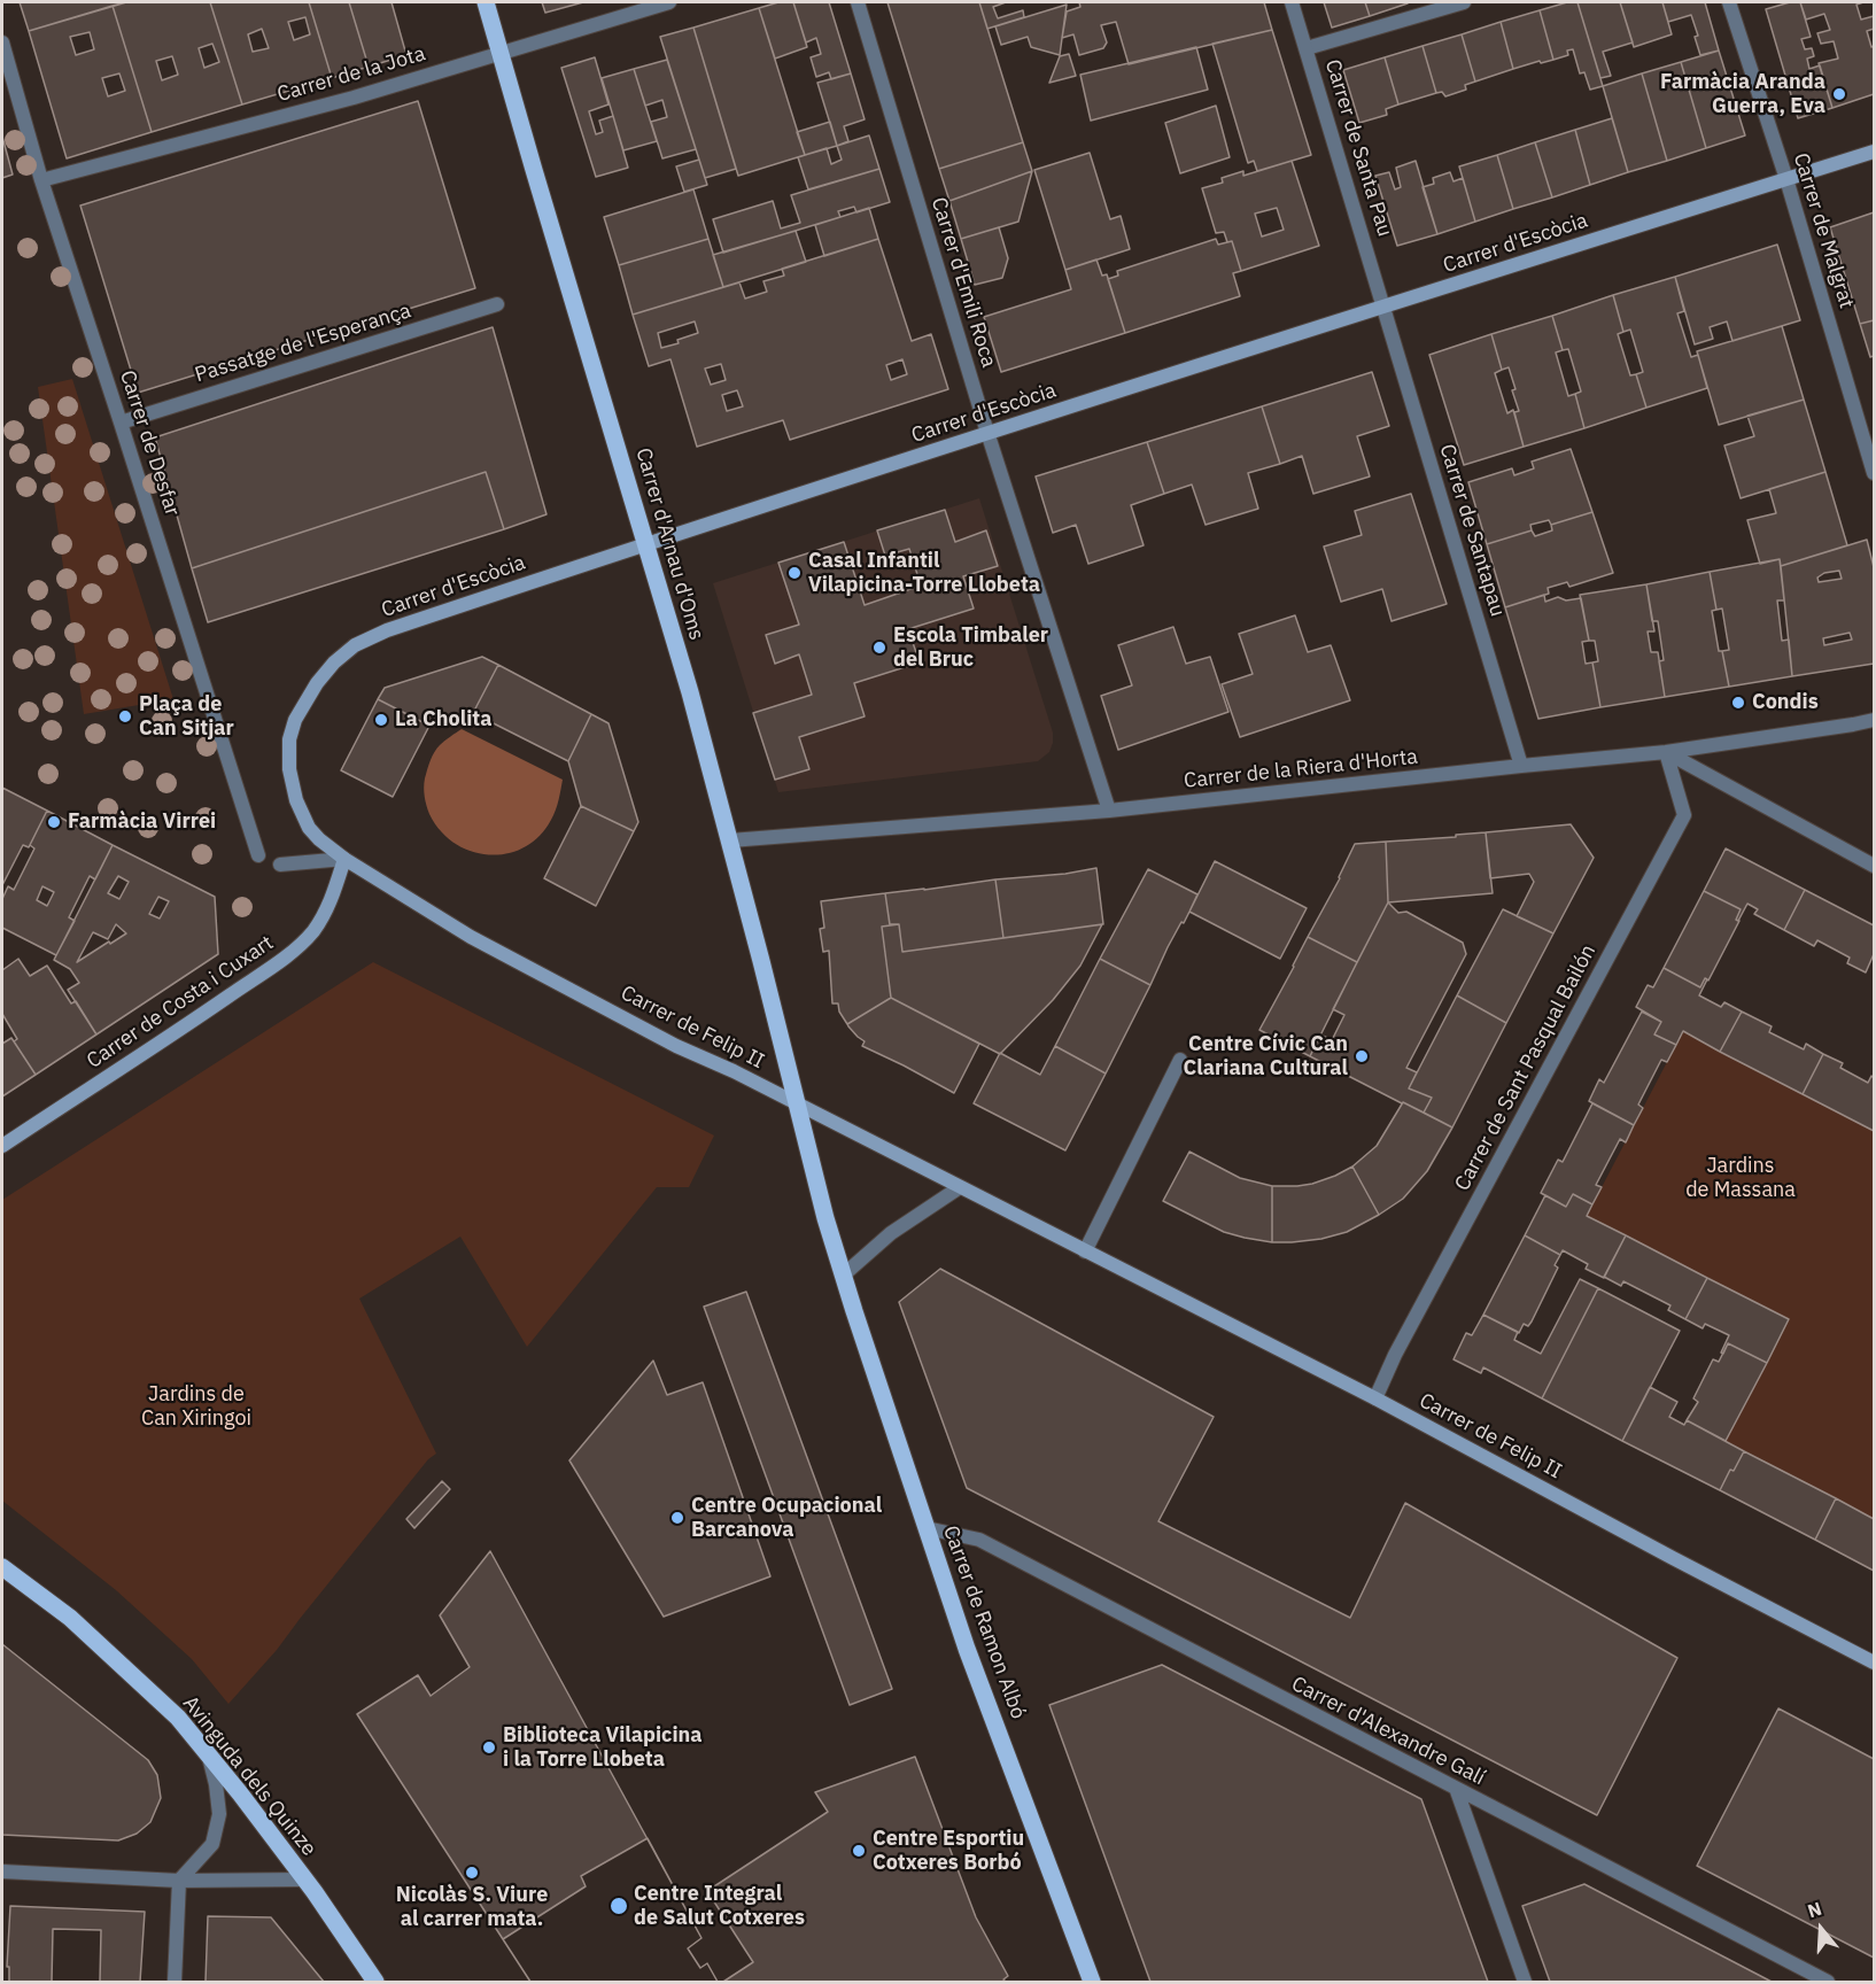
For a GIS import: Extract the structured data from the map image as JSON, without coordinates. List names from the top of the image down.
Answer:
{
  "streets": {
    "main road": [
      "Carrer d'Escòcia",
      "Carrer d'Arnau d'Oms",
      "Carrer de Costa i Cuxart",
      "Carrer de Felip II",
      "Carrer de Ramon Albó",
      "Avinguda dels Quinze"
    ],
    "street": [
      "Carrer de la Jota",
      "Carrer de Santa Pau",
      "Carrer de Malgrat",
      "Carrer d'Emili Roca",
      "Passatge de l'Esperança",
      "Carrer de Desfar",
      "Carrer de Santapau",
      "Carrer de la Riera d'Horta",
      "Carrer de Sant Pasqual Bailón",
      "Carrer d'Alexandre Galí"
    ]
  },
  "crossings": [
    ["Carrer de la Jota", "Carrer de Desfar"],
    ["Carrer de la Jota", "Carrer d'Arnau d'Oms"],
    ["Carrer de Santa Pau", "Carrer d'Escòcia"],
    ["Carrer de Santa Pau", "Carrer de Santapau"],
    ["Carrer de Malgrat", "Carrer d'Escòcia"],
    ["Carrer d'Escòcia", "Carrer d'Emili Roca"],
    ["Carrer d'Escòcia", "Carrer de Santapau"],
    ["Carrer d'Escòcia", "Carrer d'Arnau d'Oms"],
    ["Carrer d'Escòcia", "Carrer de Costa i Cuxart"],
    ["Carrer d'Escòcia", "Carrer de Felip II"],
    ["Carrer d'Emili Roca", "Carrer de la Riera d'Horta"],
    ["Passatge de l'Esperança", "Carrer de Desfar"],
    ["Carrer de Santapau", "Carrer de la Riera d'Horta"],
    ["Carrer d'Arnau d'Oms", "Carrer de la Riera d'Horta"],
    ["Carrer d'Arnau d'Oms", "Carrer de Felip II"],
    ["Carrer d'Arnau d'Oms", "Carrer de Ramon Albó"],
    ["Carrer de la Riera d'Horta", "Carrer de Sant Pasqual Bailón"],
    ["Carrer de Costa i Cuxart", "Carrer de Felip II"],
    ["Carrer de Felip II", "Carrer de Sant Pasqual Bailón"],
    ["Carrer de Felip II", "Carrer de Ramon Albó"],
    ["Carrer de Ramon Albó", "Carrer d'Alexandre Galí"]
  ],
  "parks": ["Jardins de Massana", "Jardins de Can Xiringoi"],
  "places": [
    "Farmàcia Aranda Guerra, Eva",
    "Casal Infantil Vilapicina-Torre Llobeta",
    "Escola Timbaler del Bruc",
    "Condis",
    "Plaça de Can Sitjar",
    "La Cholita",
    "Farmàcia Virrei",
    "Centre Cívic Can Clariana Cultural",
    "Centre Ocupacional Barcanova",
    "Biblioteca Vilapicina i la Torre Llobeta",
    "Centre Esportiu Cotxeres Borbó",
    "Nicolàs S. Viure al carrer mata.",
    "Centre Integral de Salut Cotxeres"
  ],
  "north": "top"
}
